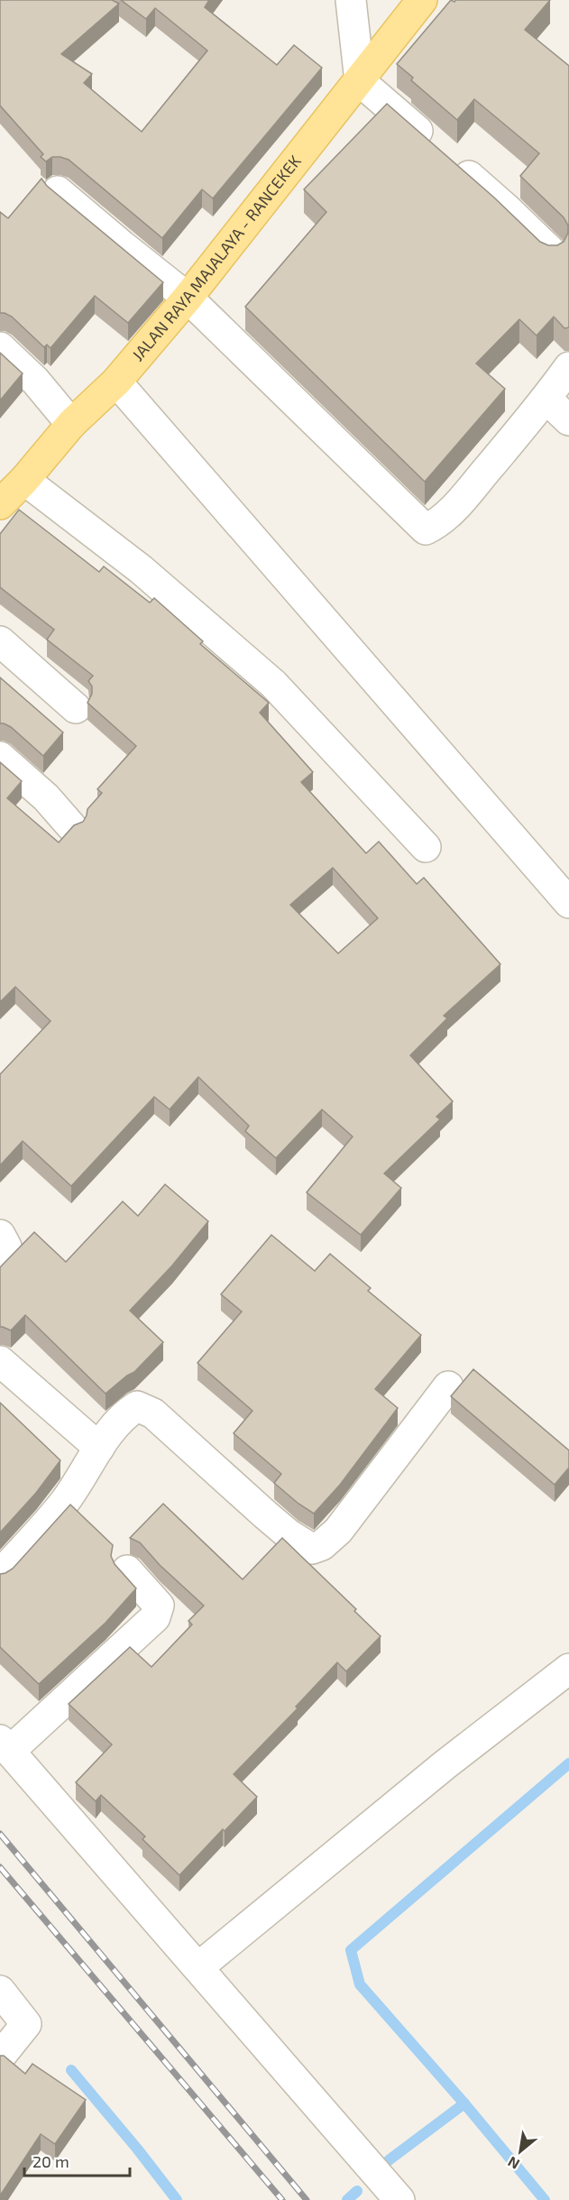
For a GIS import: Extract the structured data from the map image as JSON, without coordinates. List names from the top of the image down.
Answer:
{
  "streets": {
    "main road": ["JALAN RAYA MAJALAYA - RANCEKEK"]
  },
  "scale_bar": "20 m",
  "north": "bottom left"
}
